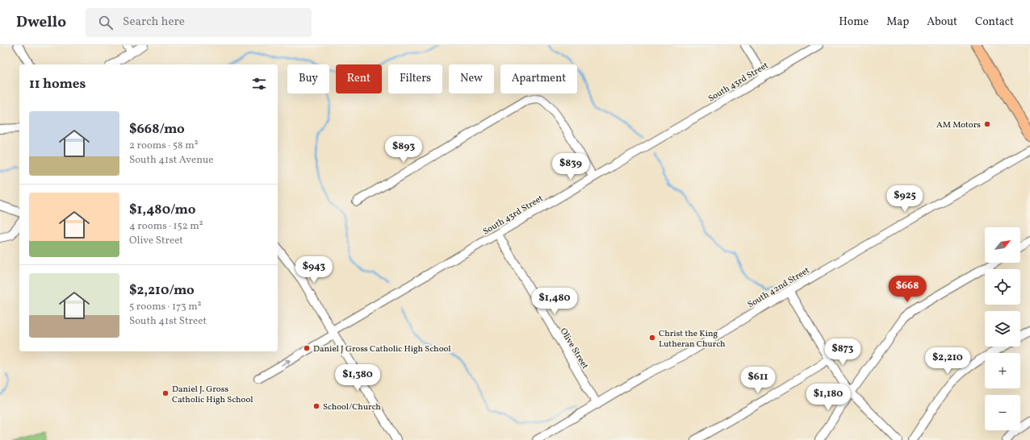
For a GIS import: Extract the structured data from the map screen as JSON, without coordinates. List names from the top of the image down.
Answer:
{
  "streets": {
    "street": ["South 43rd Street", "South 42nd Street", "Olive Street"]
  },
  "crossings": [
    ["South 43rd Street", "Olive Street"],
    ["South 42nd Street", "Olive Street"]
  ],
  "places": [
    "AM Motors",
    "Christ the King Lutheran Church",
    "Daniel J Gross Catholic High School",
    "Daniel J. Gross Catholic High School",
    "School/Church"
  ],
  "north": "top right",
  "page": {
    "header": "Dwello",
    "search": "Search here",
    "nav": [
      "Home",
      "Map",
      "About",
      "Contact"
    ],
    "chip": [
      "Buy",
      "Rent",
      "Filters",
      "New",
      "Apartment"
    ],
    "heading": "11 homes",
    "list": [
      {
        "name": "$668/mo",
        "note": "2 rooms · 58 m² · South 41st Avenue"
      },
      {
        "name": "$1,480/mo",
        "note": "4 rooms · 152 m² · Olive Street"
      },
      {
        "name": "$2,210/mo",
        "note": "5 rooms · 173 m² · South 41st Street"
      }
    ],
    "price": [
      "$893",
      "$839",
      "$925",
      "$943",
      "$668",
      "$1,480",
      "$873",
      "$2,210",
      "$1,380",
      "$611",
      "$1,180"
    ],
    "map_buttons": ["+", "−"]
  }
}
